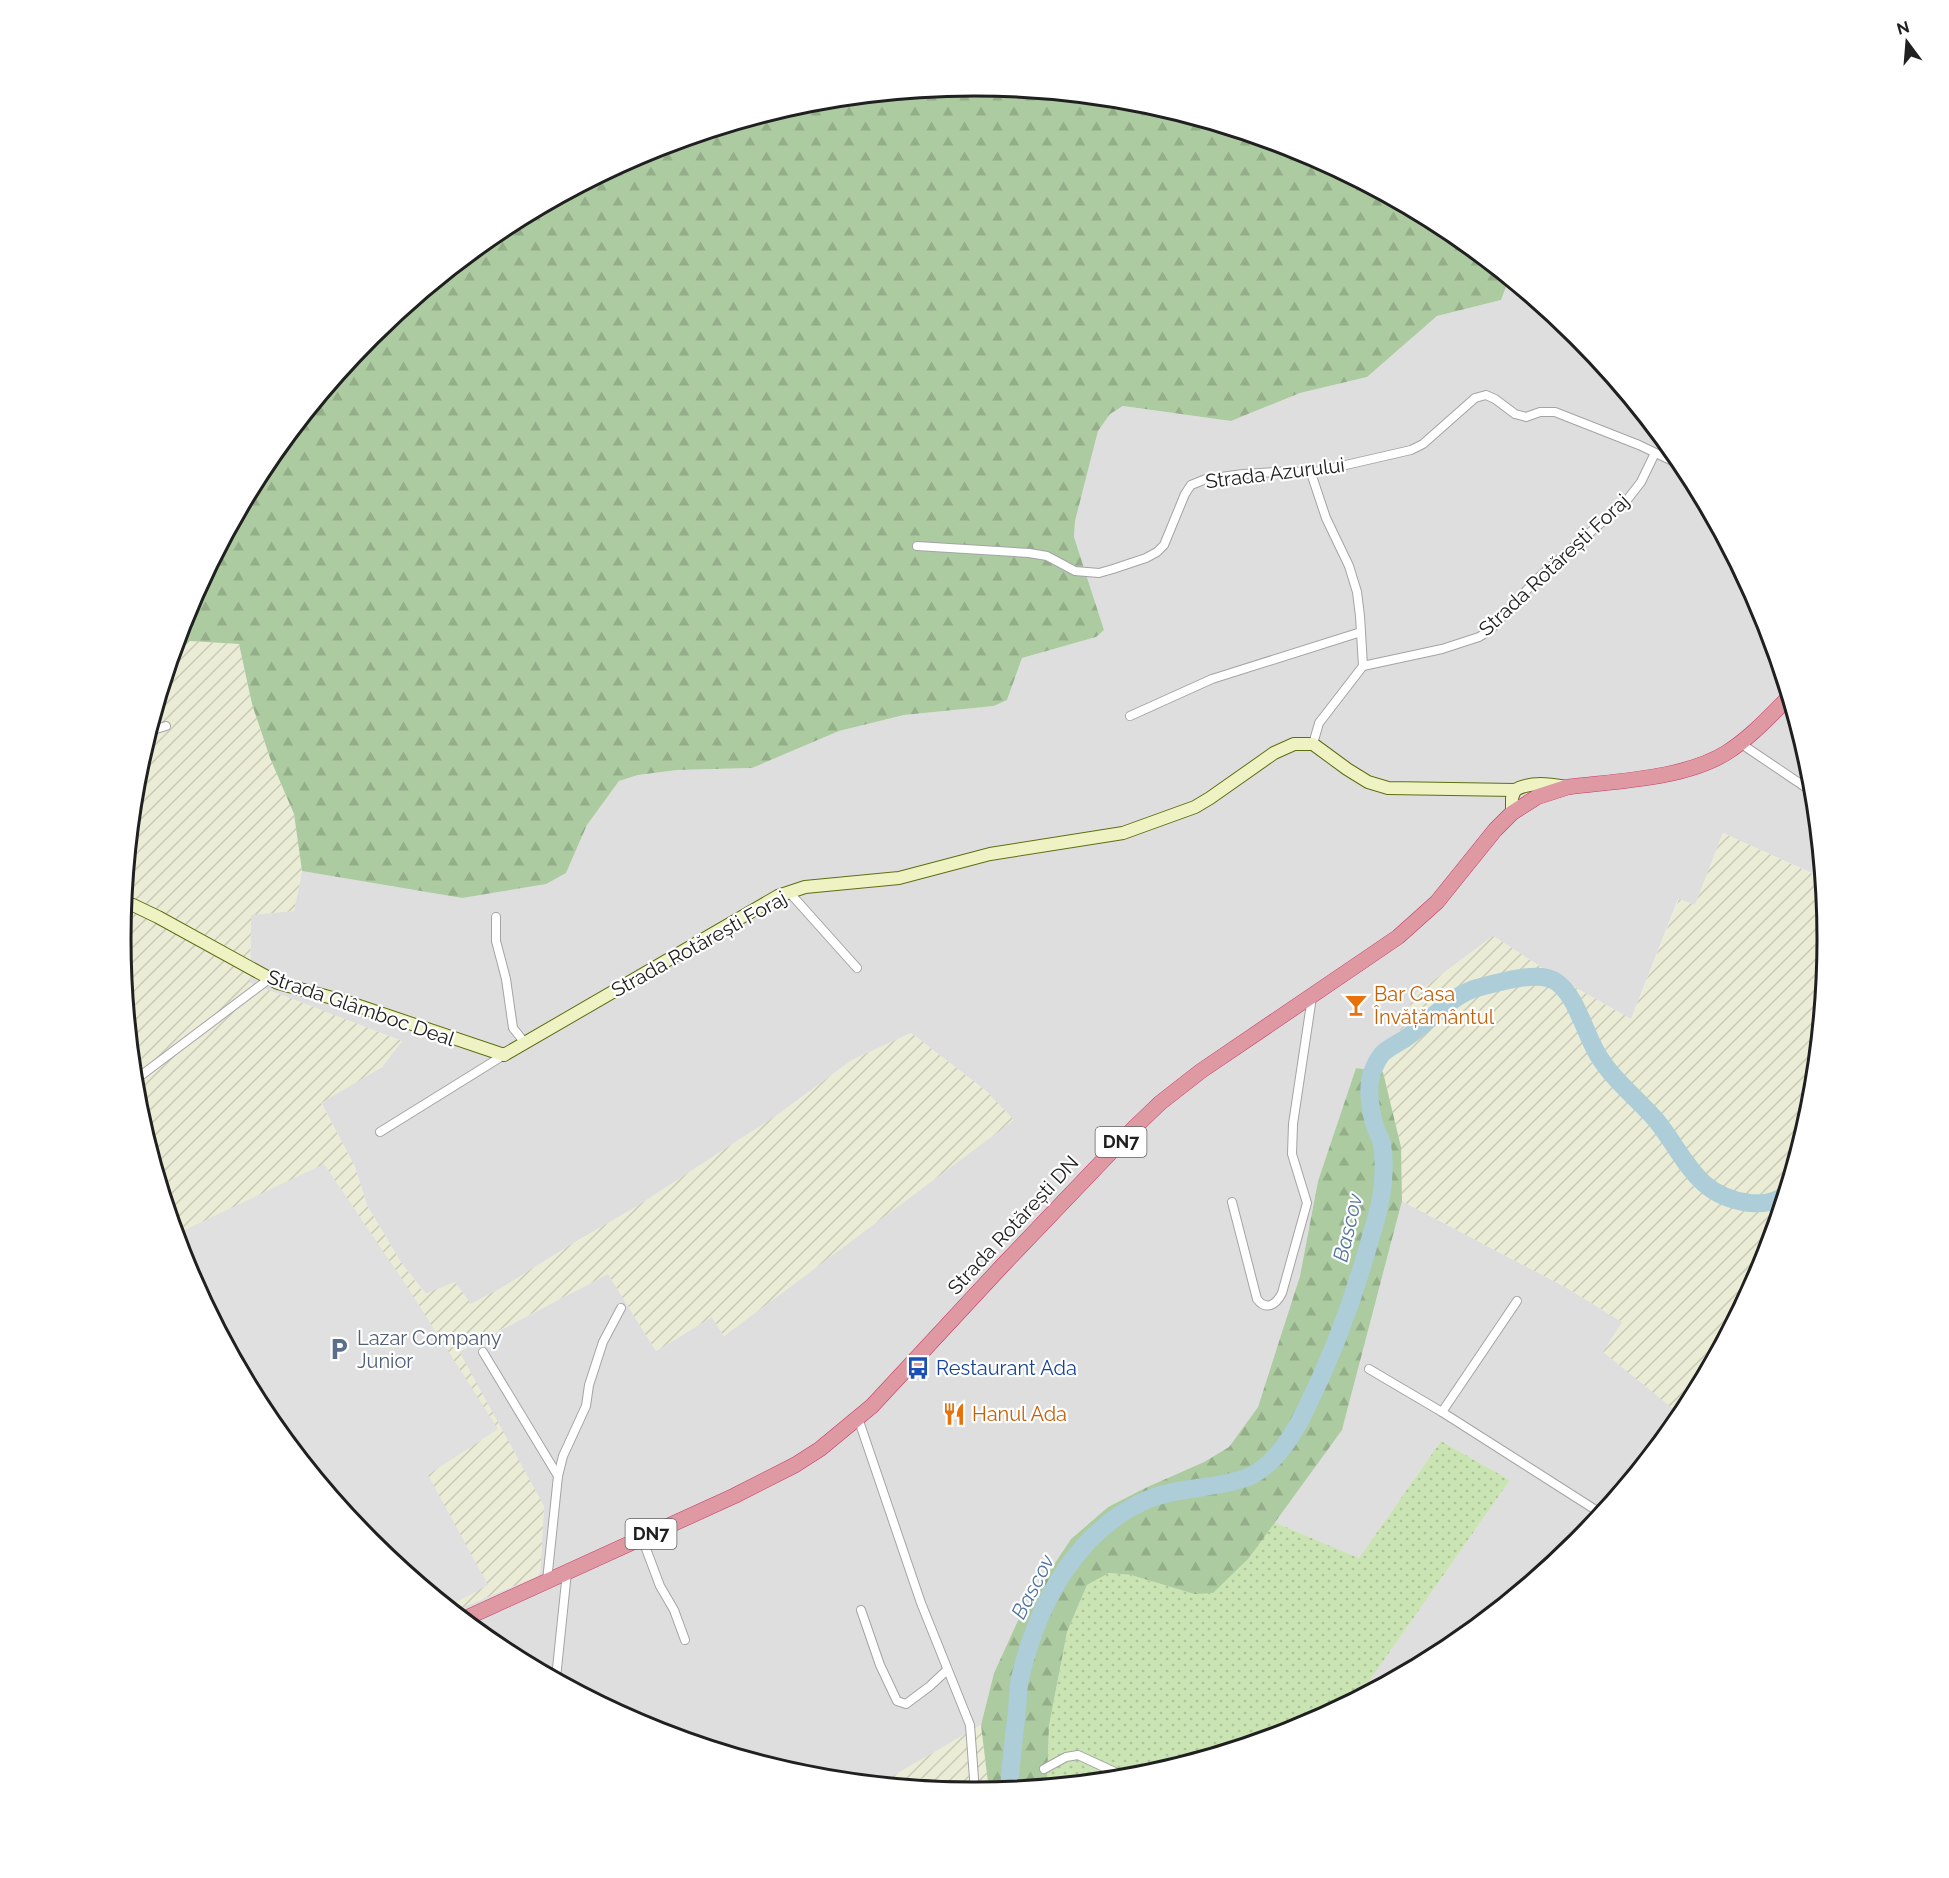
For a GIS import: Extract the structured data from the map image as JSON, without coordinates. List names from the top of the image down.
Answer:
{
  "streets": {
    "highway": ["DN7", "Strada Rotărești DN"],
    "street": ["Strada Azurului", "Strada Rotărești Foraj", "Strada Glâmboc Deal"]
  },
  "crossings": [
    ["Strada Azurului", "Strada Rotărești Foraj"],
    ["Strada Rotărești Foraj", "Strada Glâmboc Deal"],
    ["DN7", "Strada Rotărești DN"]
  ],
  "water": ["Bascov"],
  "places": {
    "bar": ["Bar Casa Învățământul"],
    "parking": ["Lazar Company Junior"],
    "bus stop": ["Restaurant Ada"],
    "restaurant": ["Hanul Ada"]
  },
  "north": "top"
}
